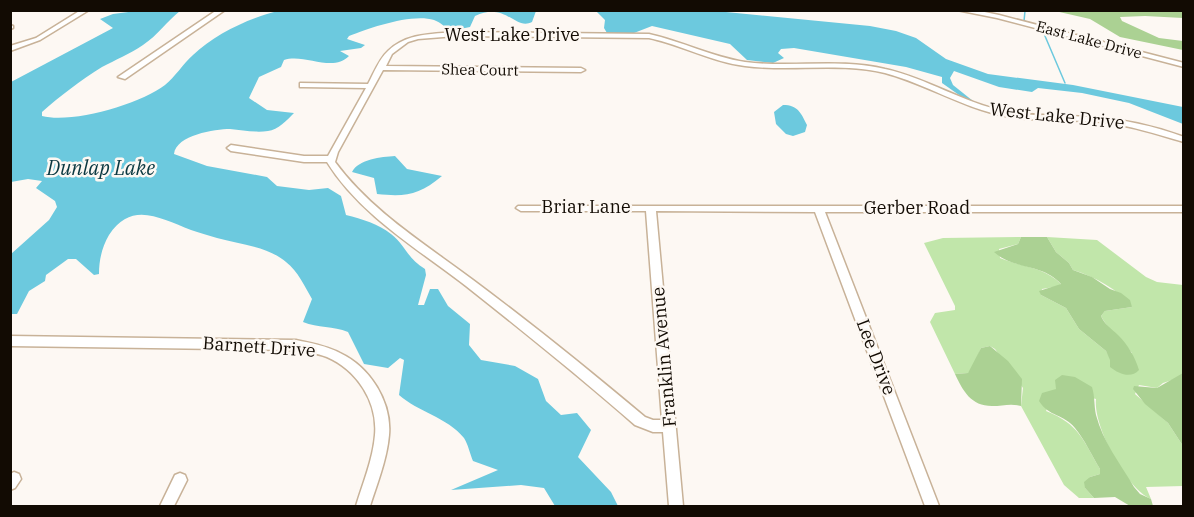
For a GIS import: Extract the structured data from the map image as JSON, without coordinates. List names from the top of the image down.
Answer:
{
  "streets": {
    "street": [
      "West Lake Drive",
      "East Lake Drive",
      "Shea Court",
      "Briar Lane",
      "Gerber Road",
      "Barnett Drive",
      "Franklin Avenue",
      "Lee Drive"
    ]
  },
  "crossings": [
    ["West Lake Drive", "Shea Court"],
    ["Briar Lane", "Gerber Road"],
    ["Briar Lane", "Franklin Avenue"],
    ["Gerber Road", "Franklin Avenue"],
    ["Gerber Road", "Lee Drive"]
  ],
  "water": ["Dunlap Lake"]
}
